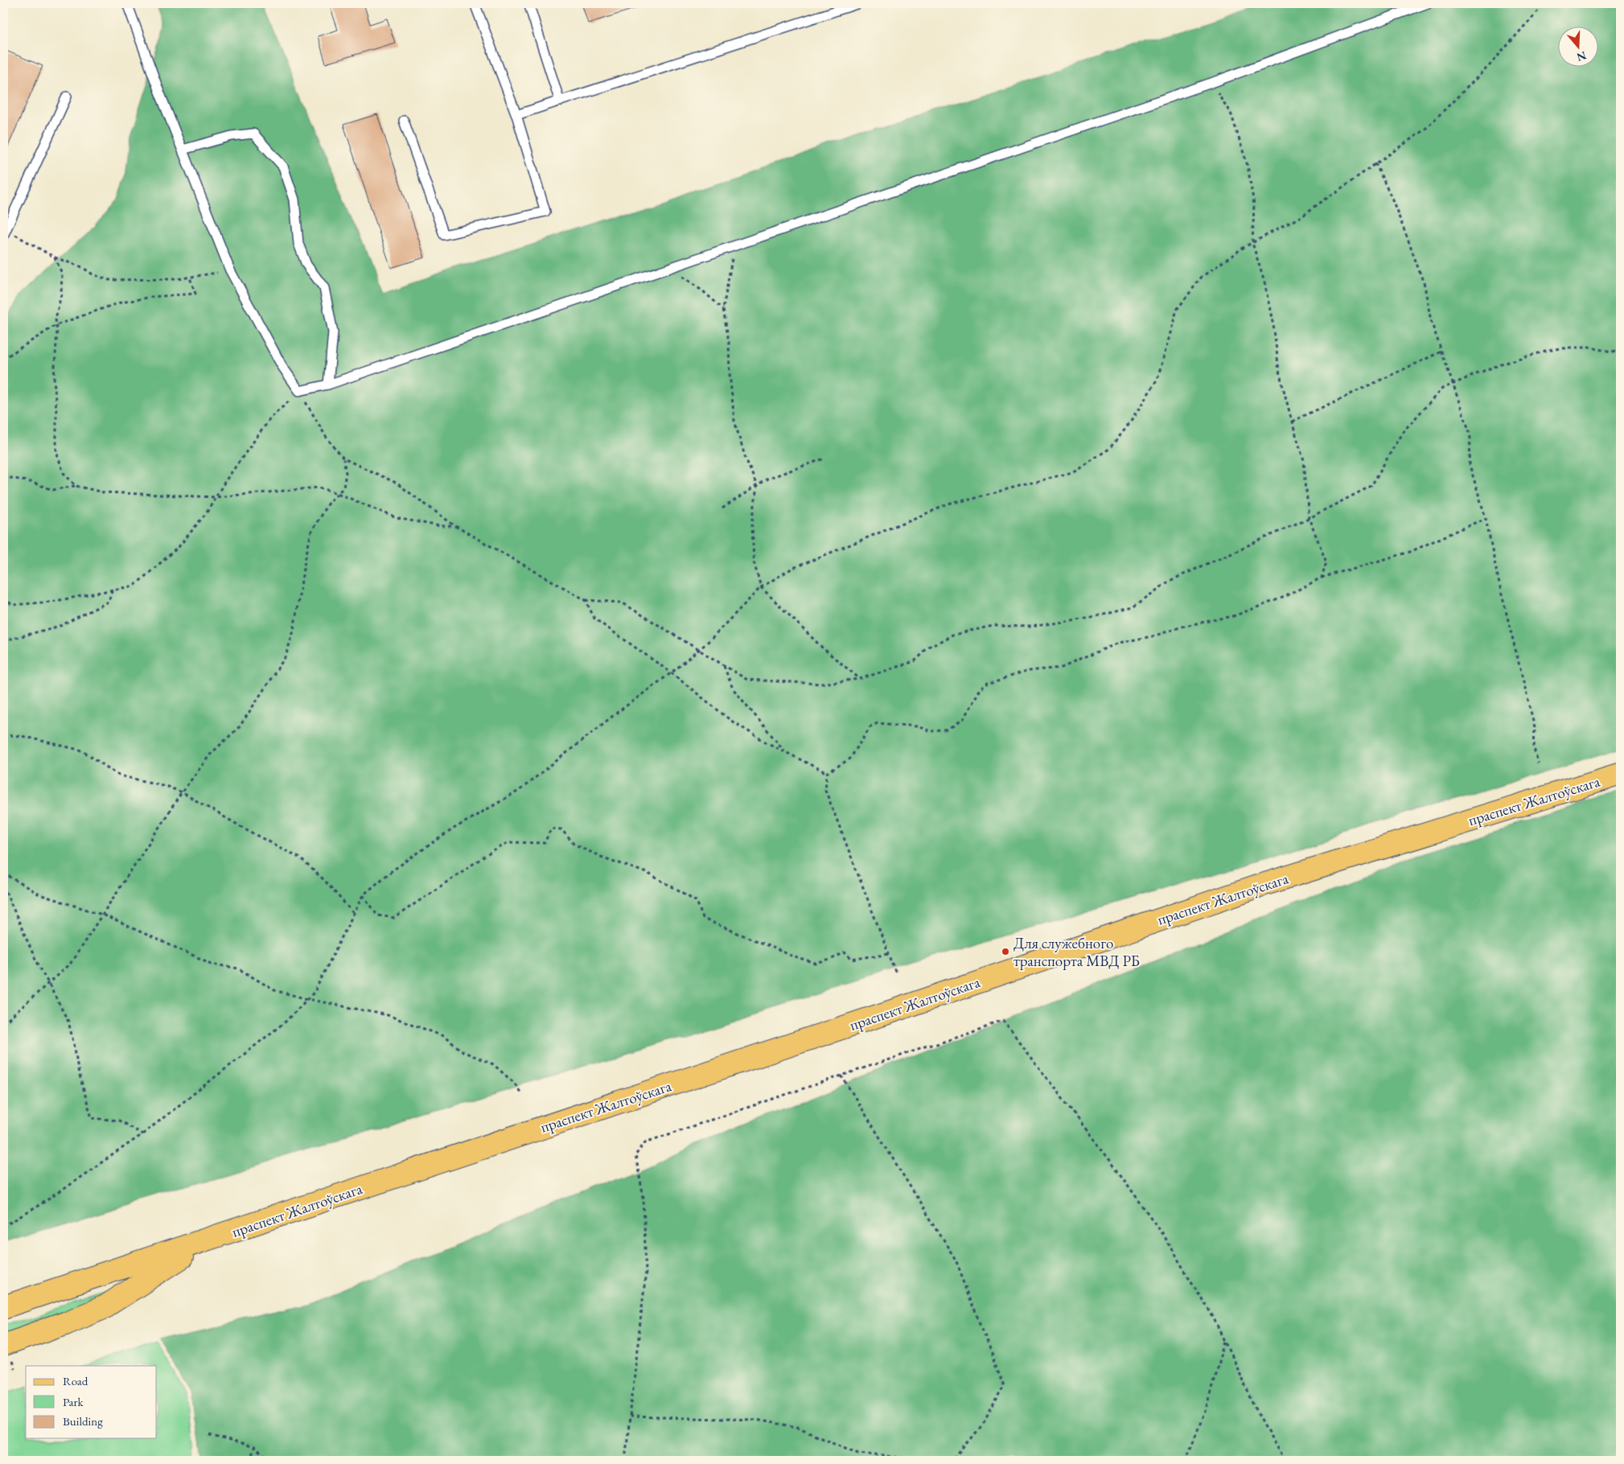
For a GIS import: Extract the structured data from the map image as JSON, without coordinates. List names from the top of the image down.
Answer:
{
  "streets": {
    "main road": ["праспект Жалтоўскага"]
  },
  "places": ["Для служебного транспорта МВД РБ"],
  "legend": ["Road", "Park", "Building"],
  "north": "bottom"
}
